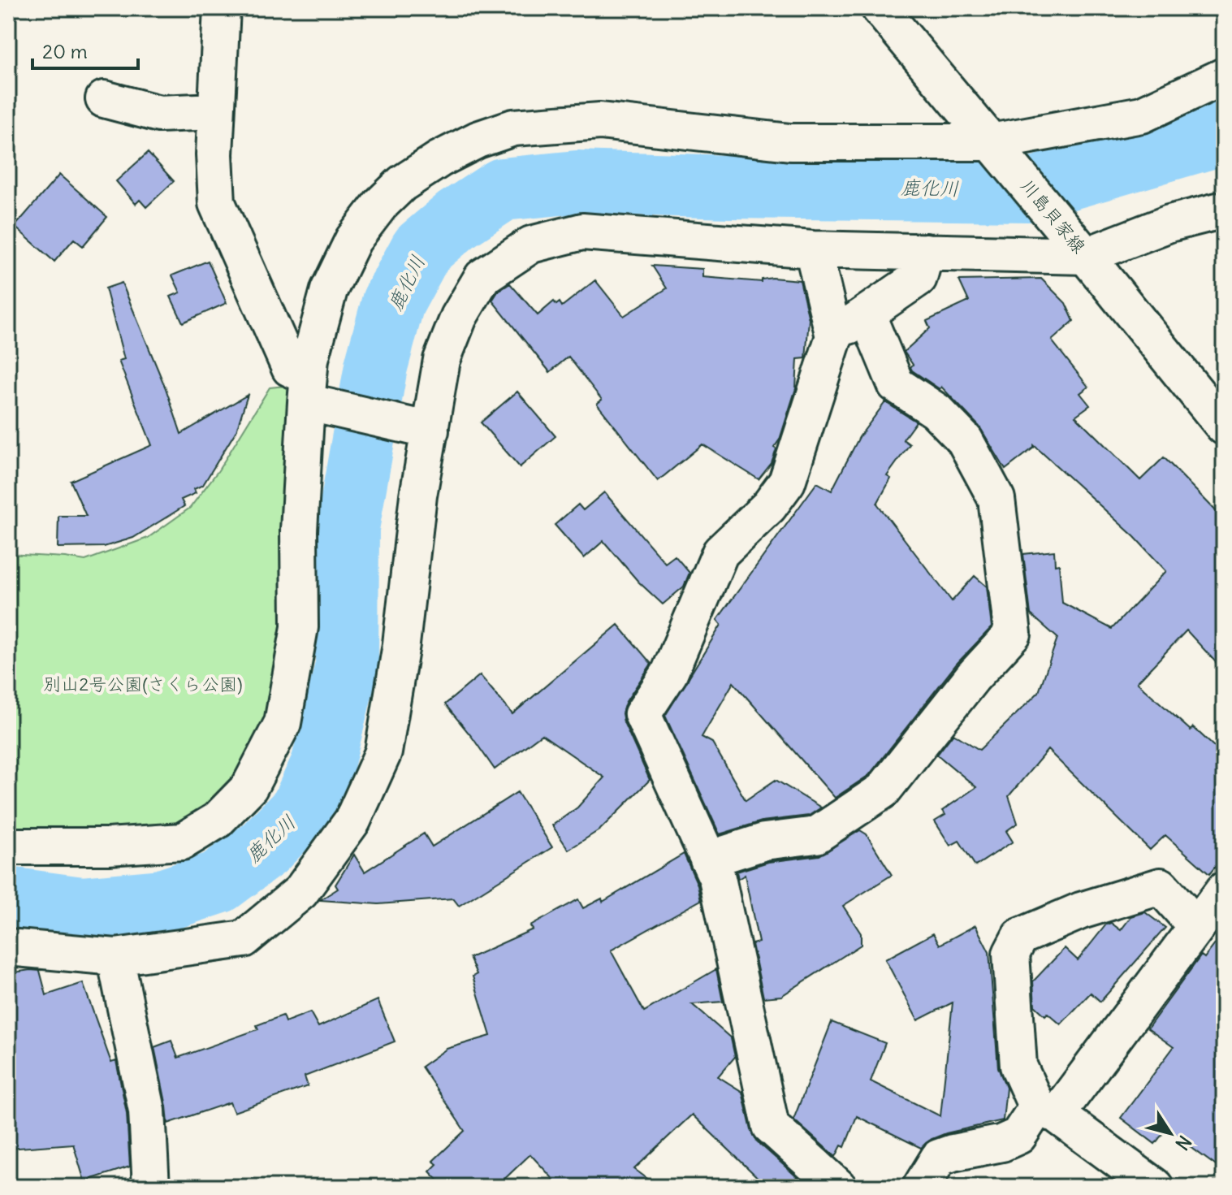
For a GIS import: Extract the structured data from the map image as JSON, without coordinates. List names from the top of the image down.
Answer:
{
  "streets": {
    "street": ["川島貝家線"]
  },
  "water": ["鹿化川"],
  "parks": ["別山2号公園(さくら公園)"],
  "scale_bar": "20 m",
  "north": "bottom right"
}
